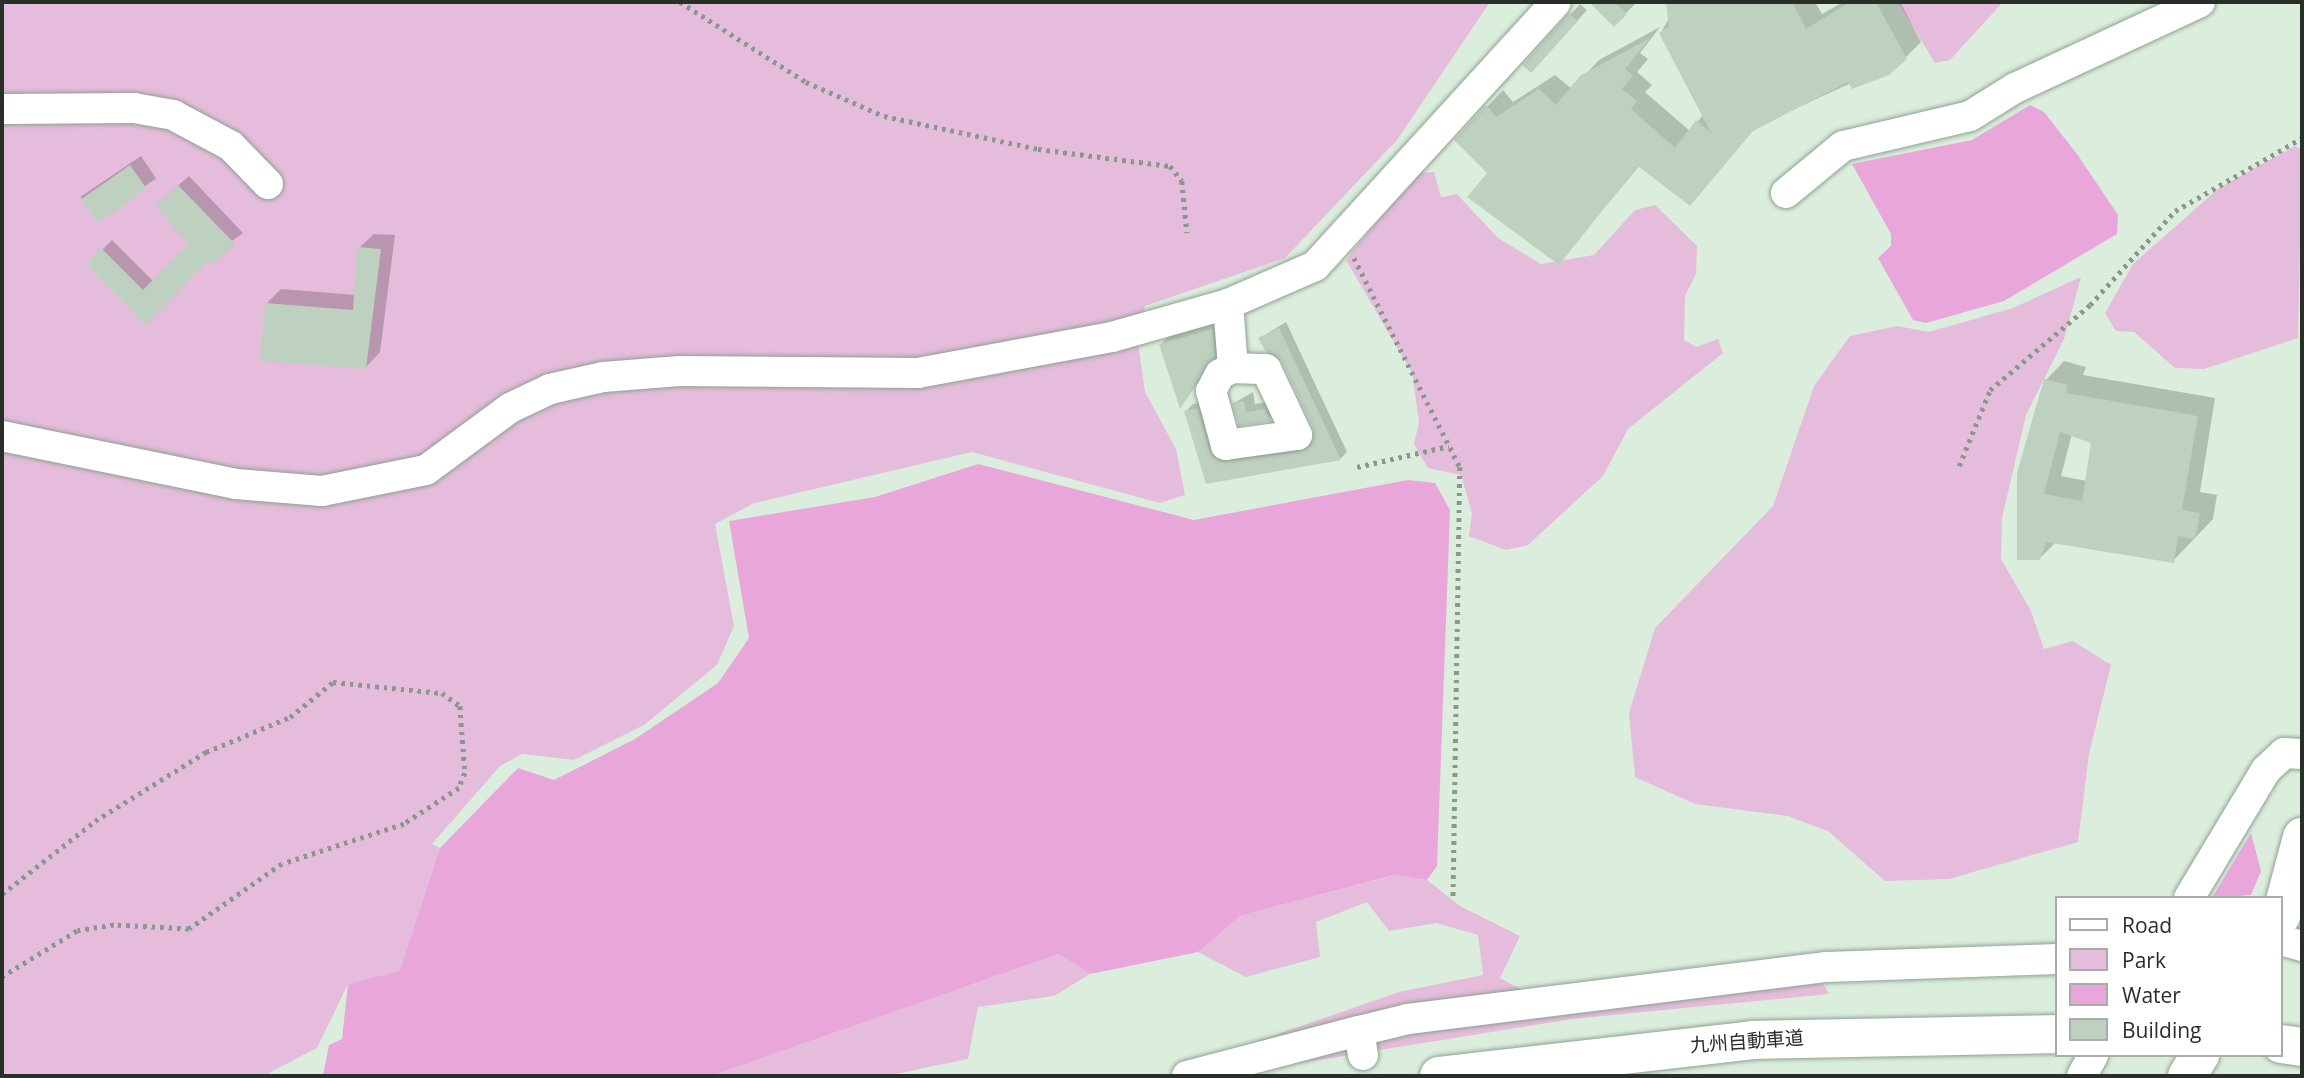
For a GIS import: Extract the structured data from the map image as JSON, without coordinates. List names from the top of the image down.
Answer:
{
  "streets": {
    "main road": ["九州自動車道"]
  },
  "legend": [
    "Road",
    "Park",
    "Water",
    "Building"
  ]
}
